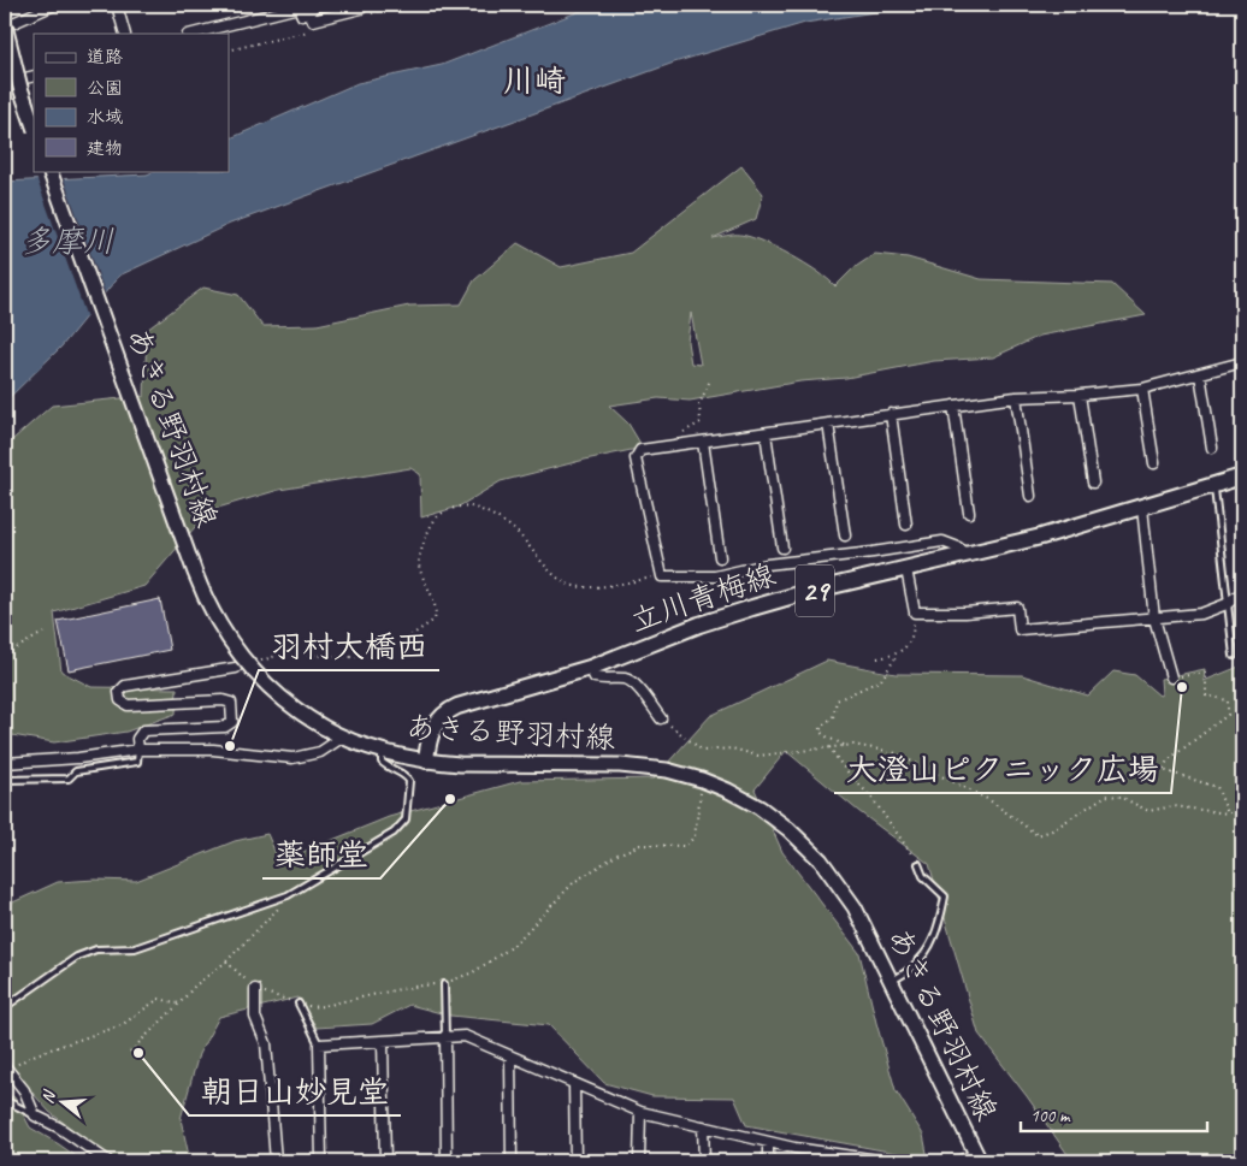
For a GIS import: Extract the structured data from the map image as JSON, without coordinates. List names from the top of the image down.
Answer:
{
  "streets": {
    "main road": ["あきる野羽村線", "29", "立川青梅線"]
  },
  "crossings": [
    ["あきる野羽村線", "立川青梅線"]
  ],
  "districts": ["川崎"],
  "water": ["多摩川"],
  "places": [
    "大澄山ピクニック広場",
    "羽村大橋西",
    "薬師堂",
    "朝日山妙見堂"
  ],
  "legend": [
    "道路",
    "公園",
    "水域",
    "建物"
  ],
  "scale_bar": "100 m",
  "north": "left"
}
